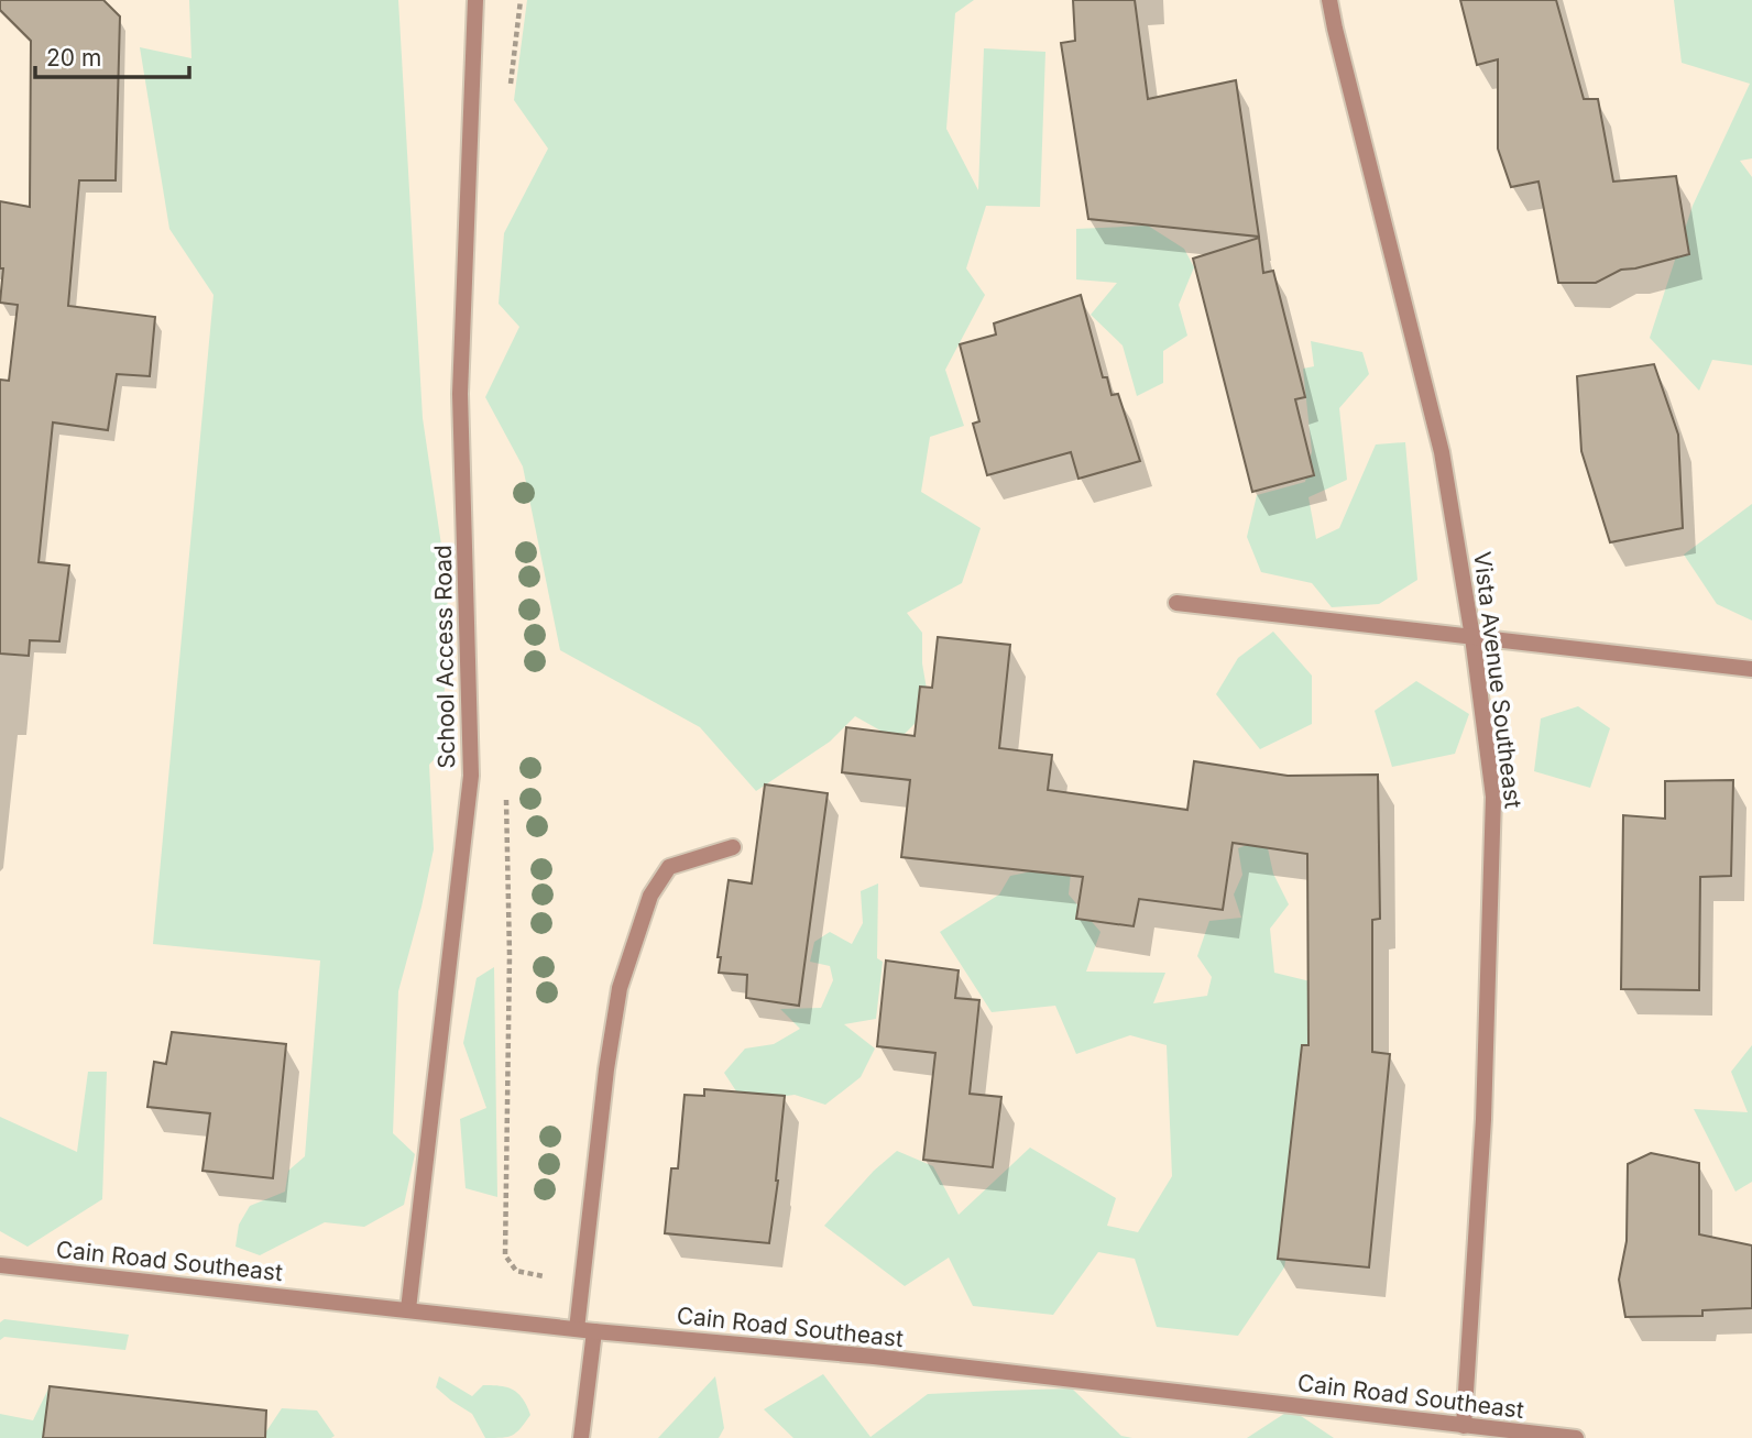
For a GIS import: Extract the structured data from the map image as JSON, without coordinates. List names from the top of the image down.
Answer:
{
  "streets": {
    "street": ["School Access Road", "Vista Avenue Southeast", "Cain Road Southeast"]
  },
  "crossings": [
    ["School Access Road", "Cain Road Southeast"],
    ["Vista Avenue Southeast", "Cain Road Southeast"]
  ],
  "scale_bar": "20 m"
}
